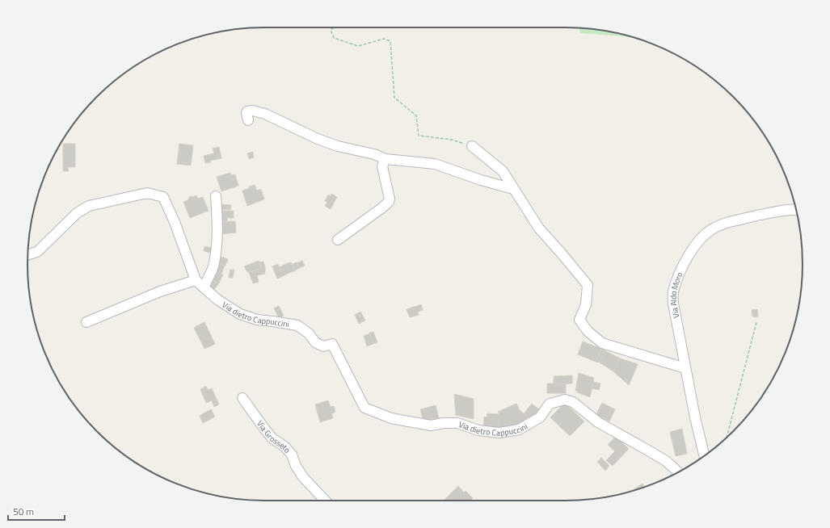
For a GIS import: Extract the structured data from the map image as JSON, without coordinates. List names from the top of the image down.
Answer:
{
  "streets": {
    "street": ["Via Aldo Moro", "Via dietro Cappuccini", "Via Grosseto"]
  },
  "scale_bar": "50 m"
}
